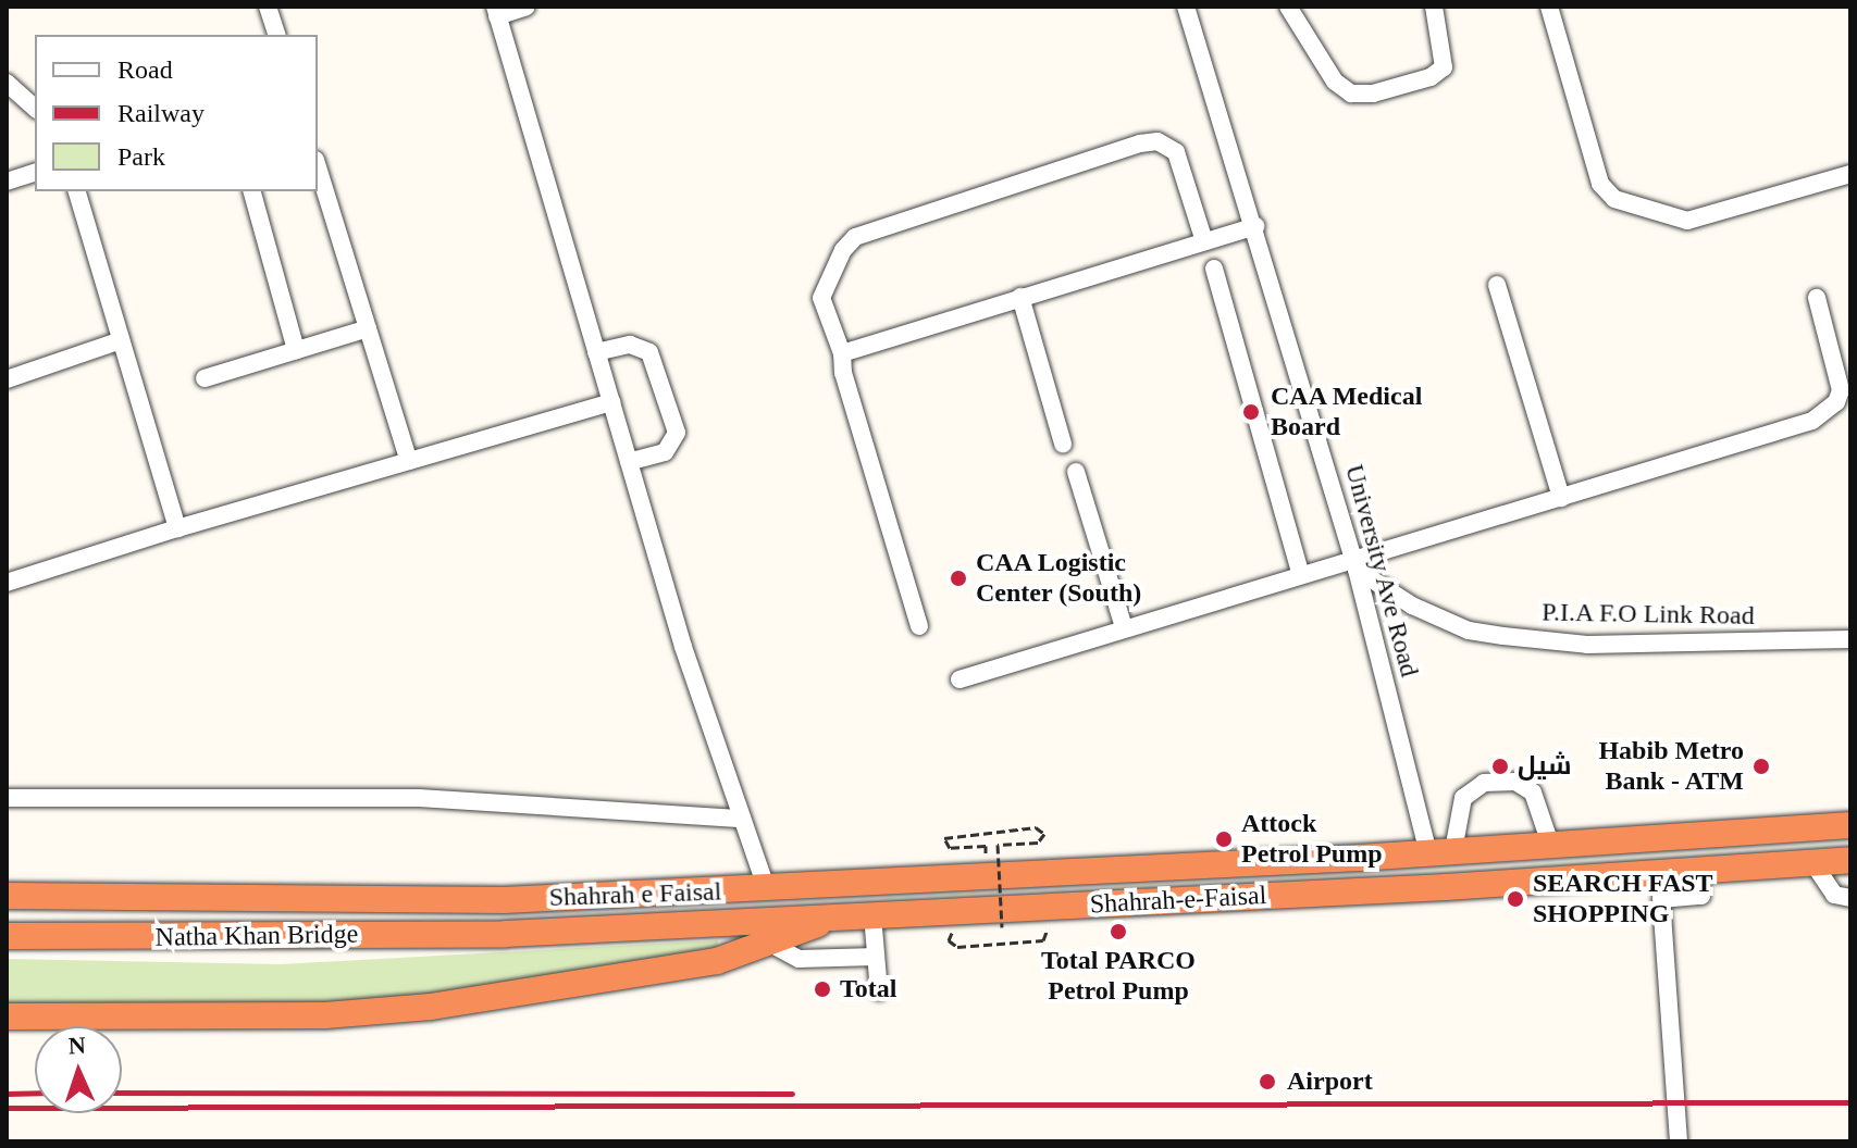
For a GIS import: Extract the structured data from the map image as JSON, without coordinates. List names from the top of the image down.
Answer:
{
  "streets": {
    "highway": ["Shahrah e Faisal", "Shahrah-e-Faisal", "Natha Khan Bridge"],
    "street": ["University Ave Road", "P.I.A F.O Link Road"]
  },
  "crossings": [
    ["University Ave Road", "P.I.A F.O Link Road"],
    ["University Ave Road", "Shahrah-e-Faisal"],
    ["Shahrah e Faisal", "Shahrah-e-Faisal"],
    ["Shahrah e Faisal", "Natha Khan Bridge"],
    ["Shahrah-e-Faisal", "Natha Khan Bridge"]
  ],
  "places": [
    "CAA Medical Board",
    "CAA Logistic Center (South)",
    "شیل",
    "Habib Metro Bank - ATM",
    "Attock Petrol Pump",
    "SEARCH FAST SHOPPING",
    "Total PARCO Petrol Pump",
    "Total",
    "Airport"
  ],
  "legend": ["Road", "Railway", "Park"],
  "north": "top"
}
